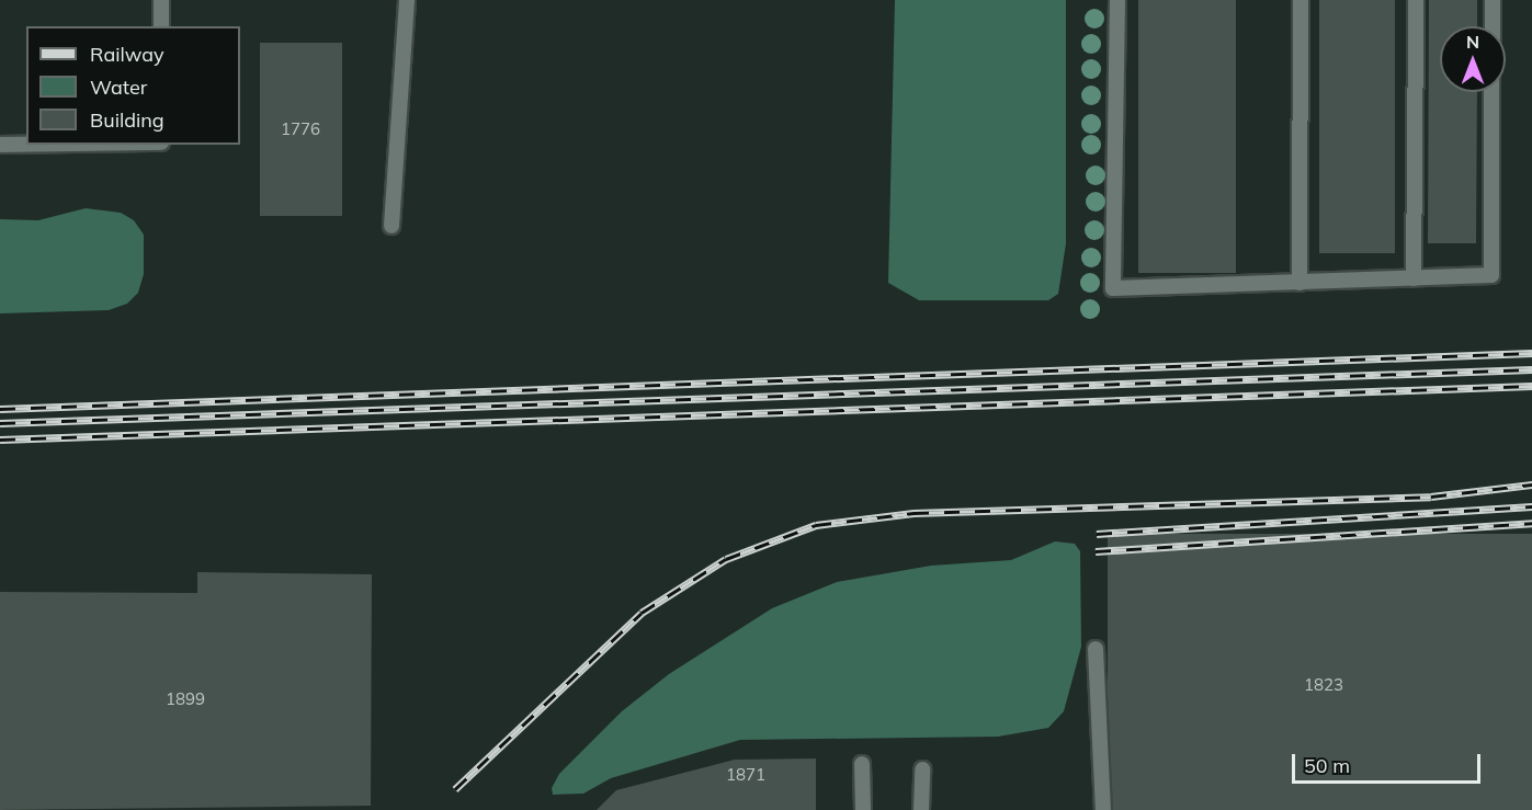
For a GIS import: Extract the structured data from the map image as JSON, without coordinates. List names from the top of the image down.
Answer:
{
  "house_numbers": [
    "1776",
    "1823",
    "1899",
    "1871"
  ],
  "legend": ["Railway", "Water", "Building"],
  "scale_bar": "50 m",
  "north": "top"
}
